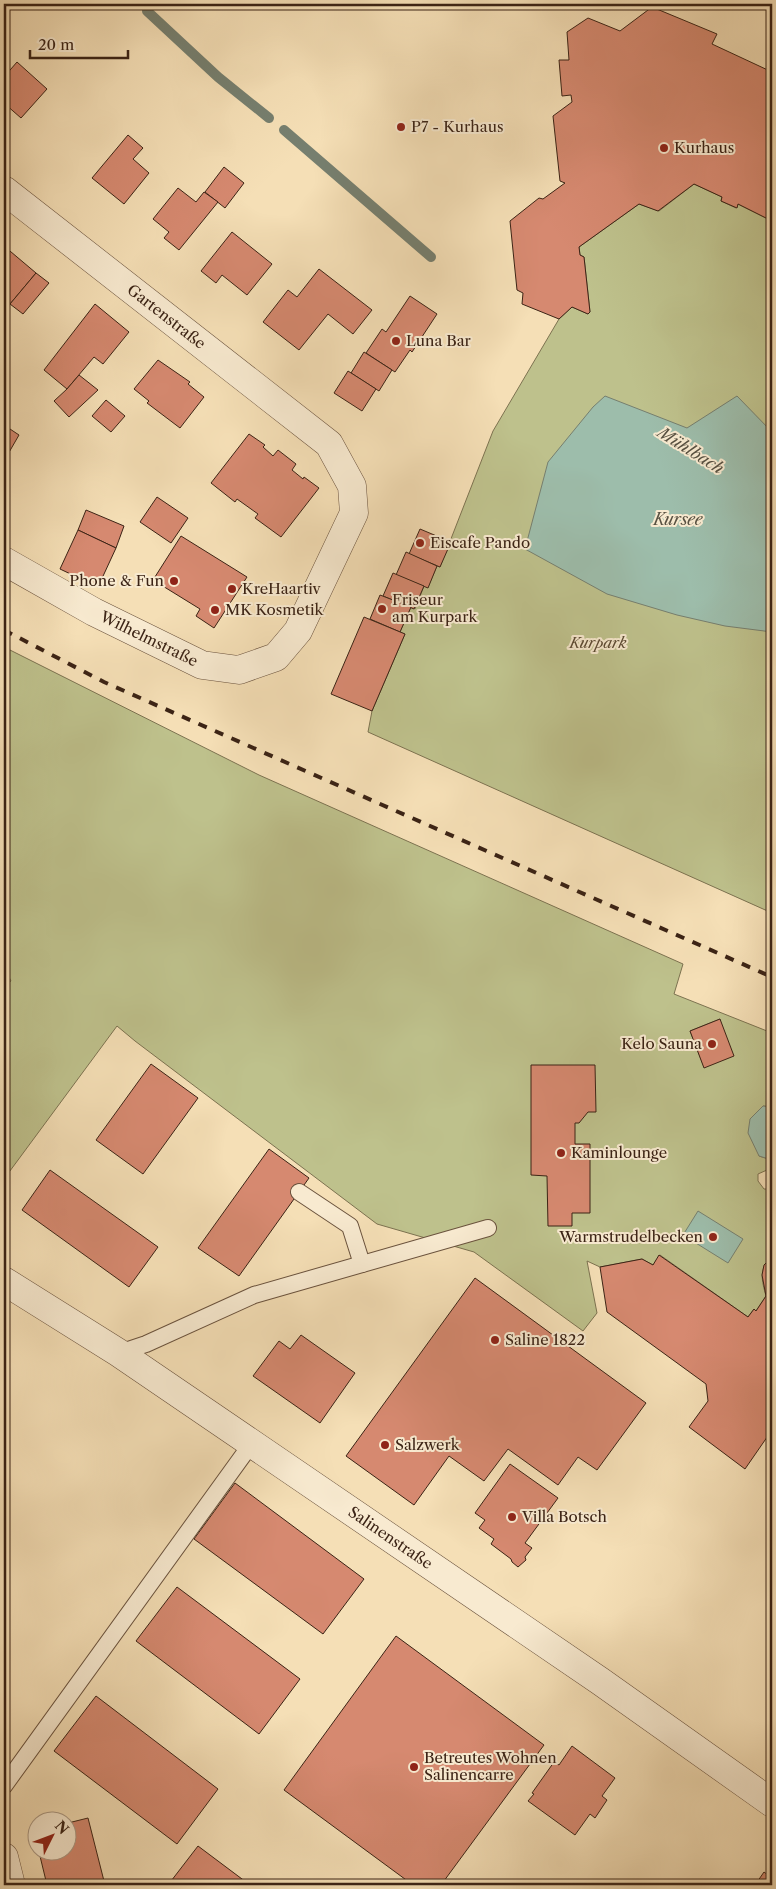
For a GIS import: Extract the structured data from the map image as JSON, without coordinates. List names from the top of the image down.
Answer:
{
  "streets": {
    "street": ["Gartenstraße", "Wilhelmstraße", "Salinenstraße"]
  },
  "crossings": [
    ["Gartenstraße", "Wilhelmstraße"]
  ],
  "water": ["Mühlbach", "Kursee"],
  "parks": ["Kurpark"],
  "places": [
    "P7 - Kurhaus",
    "Kurhaus",
    "Luna Bar",
    "Eiscafe Pando",
    "Phone & Fun",
    "KreHaartiv",
    "Friseur am Kurpark",
    "MK Kosmetik",
    "Kelo Sauna",
    "Kaminlounge",
    "Warmstrudelbecken",
    "Saline 1822",
    "Salzwerk",
    "Villa Botsch",
    "Betreutes Wohnen Salinencarre"
  ],
  "scale_bar": "20 m",
  "north": "top right"
}
